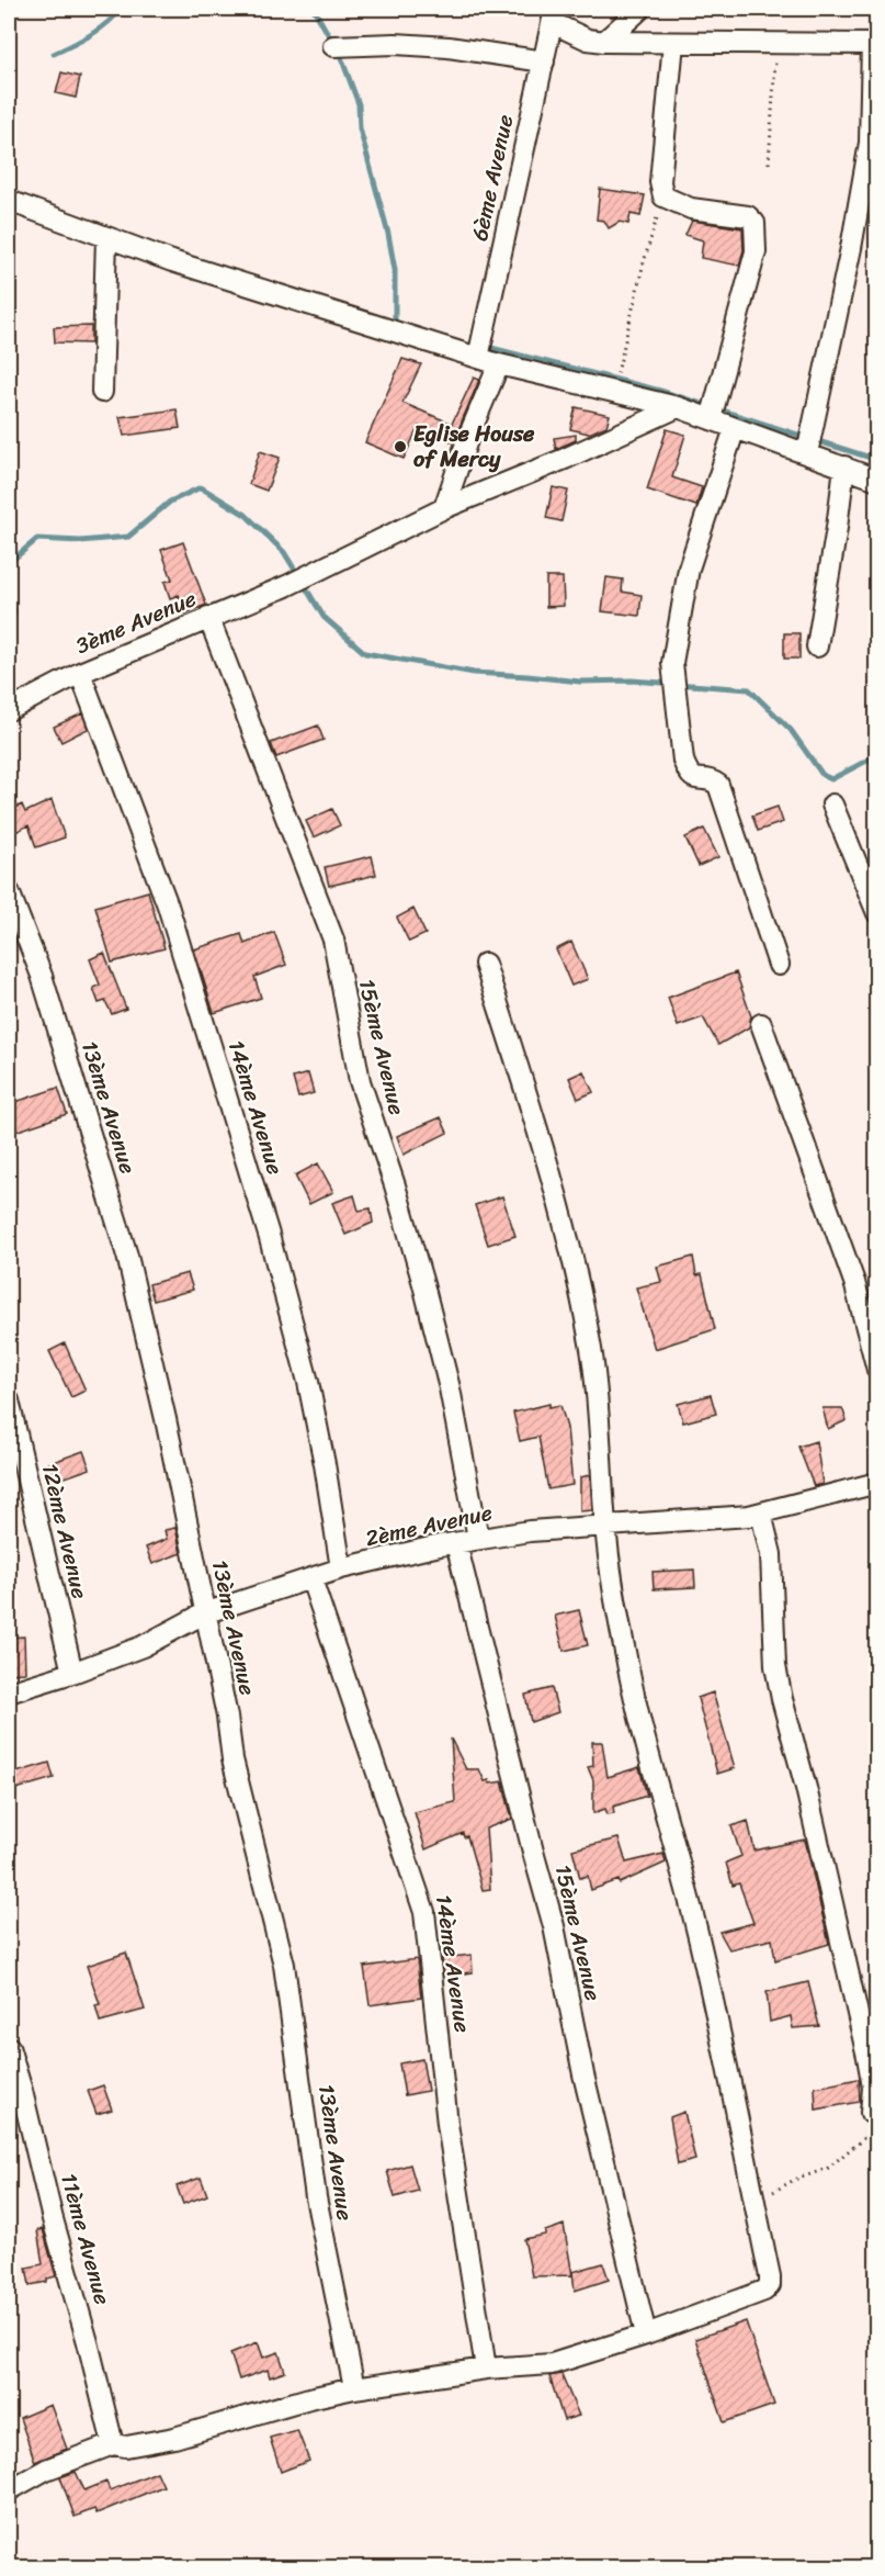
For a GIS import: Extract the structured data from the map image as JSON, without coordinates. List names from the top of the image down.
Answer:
{
  "streets": {
    "street": [
      "6ème Avenue",
      "3ème Avenue",
      "15ème Avenue",
      "13ème Avenue",
      "14ème Avenue",
      "2ème Avenue",
      "12ème Avenue",
      "11ème Avenue"
    ]
  },
  "crossings": [
    ["3ème Avenue", "15ème Avenue"],
    ["3ème Avenue", "14ème Avenue"],
    ["15ème Avenue", "2ème Avenue"],
    ["13ème Avenue", "2ème Avenue"],
    ["14ème Avenue", "2ème Avenue"],
    ["2ème Avenue", "12ème Avenue"]
  ],
  "places": ["Eglise House of Mercy"]
}
